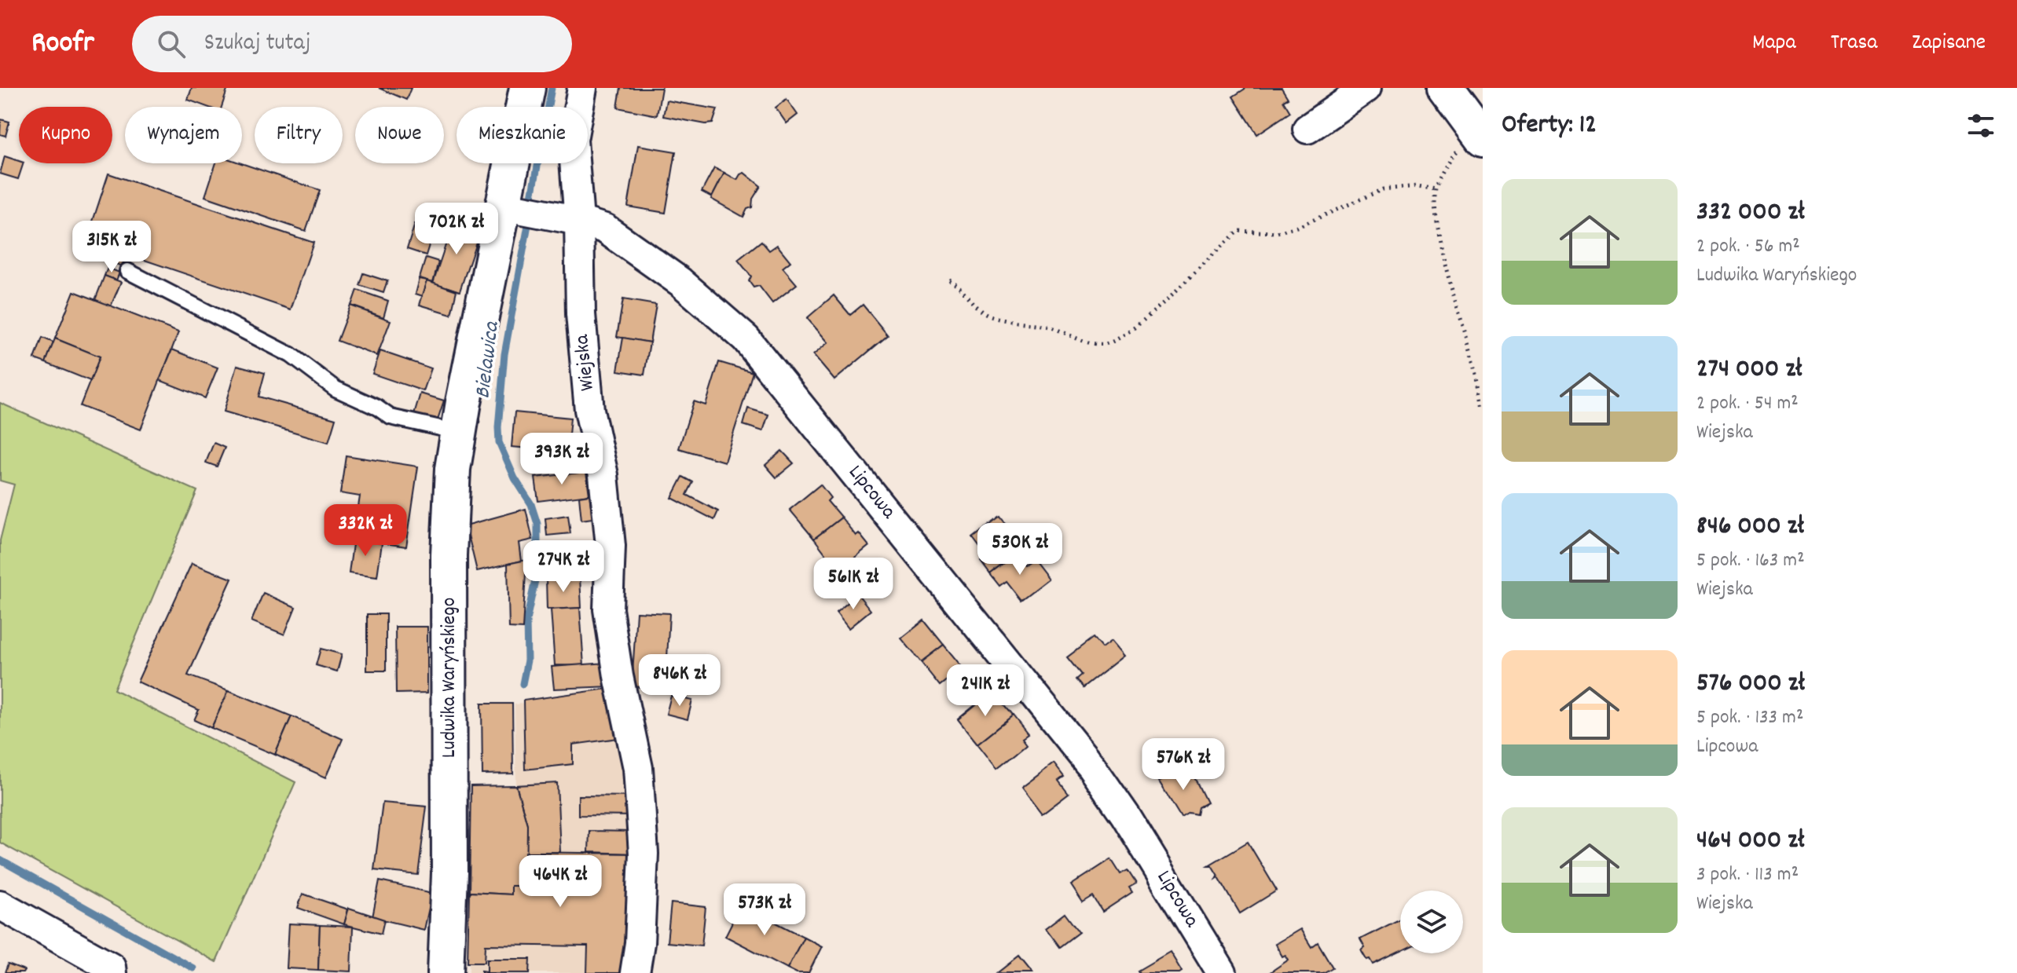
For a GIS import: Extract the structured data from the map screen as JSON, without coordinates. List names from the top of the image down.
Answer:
{
  "streets": {
    "main road": ["Ludwika Waryńskiego"],
    "street": ["Wiejska", "Lipcowa"]
  },
  "crossings": [
    ["Wiejska", "Lipcowa"],
    ["Lipcowa", "Ludwika Waryńskiego"]
  ],
  "water": ["Bielawica"],
  "page": {
    "header": "Roofr",
    "search": "Szukaj tutaj",
    "nav": ["Mapa", "Trasa", "Zapisane"],
    "heading": "Oferty: 12",
    "chip": [
      "Kupno",
      "Wynajem",
      "Filtry",
      "Nowe",
      "Mieszkanie"
    ],
    "list": [
      {
        "name": "332 000 zł",
        "note": "2 pok. · 56 m² · Ludwika Waryńskiego"
      },
      {
        "name": "274 000 zł",
        "note": "2 pok. · 54 m² · Wiejska"
      },
      {
        "name": "846 000 zł",
        "note": "5 pok. · 163 m² · Wiejska"
      },
      {
        "name": "576 000 zł",
        "note": "5 pok. · 133 m² · Lipcowa"
      },
      {
        "name": "464 000 zł",
        "note": "3 pok. · 113 m² · Wiejska"
      }
    ],
    "price": [
      "702K zł",
      "315K zł",
      "393K zł",
      "332K zł",
      "530K zł",
      "274K zł",
      "561K zł",
      "846K zł",
      "241K zł",
      "576K zł",
      "464K zł",
      "573K zł"
    ]
  }
}
